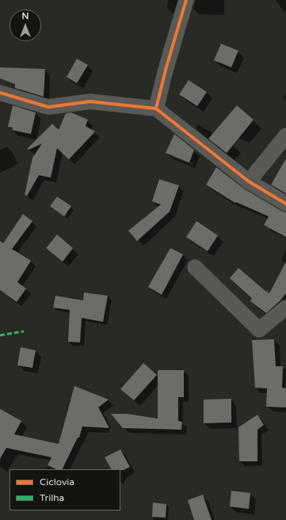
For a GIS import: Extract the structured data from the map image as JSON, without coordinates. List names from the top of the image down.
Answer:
{
  "legend": ["Ciclovia", "Trilha"],
  "north": "top"
}
